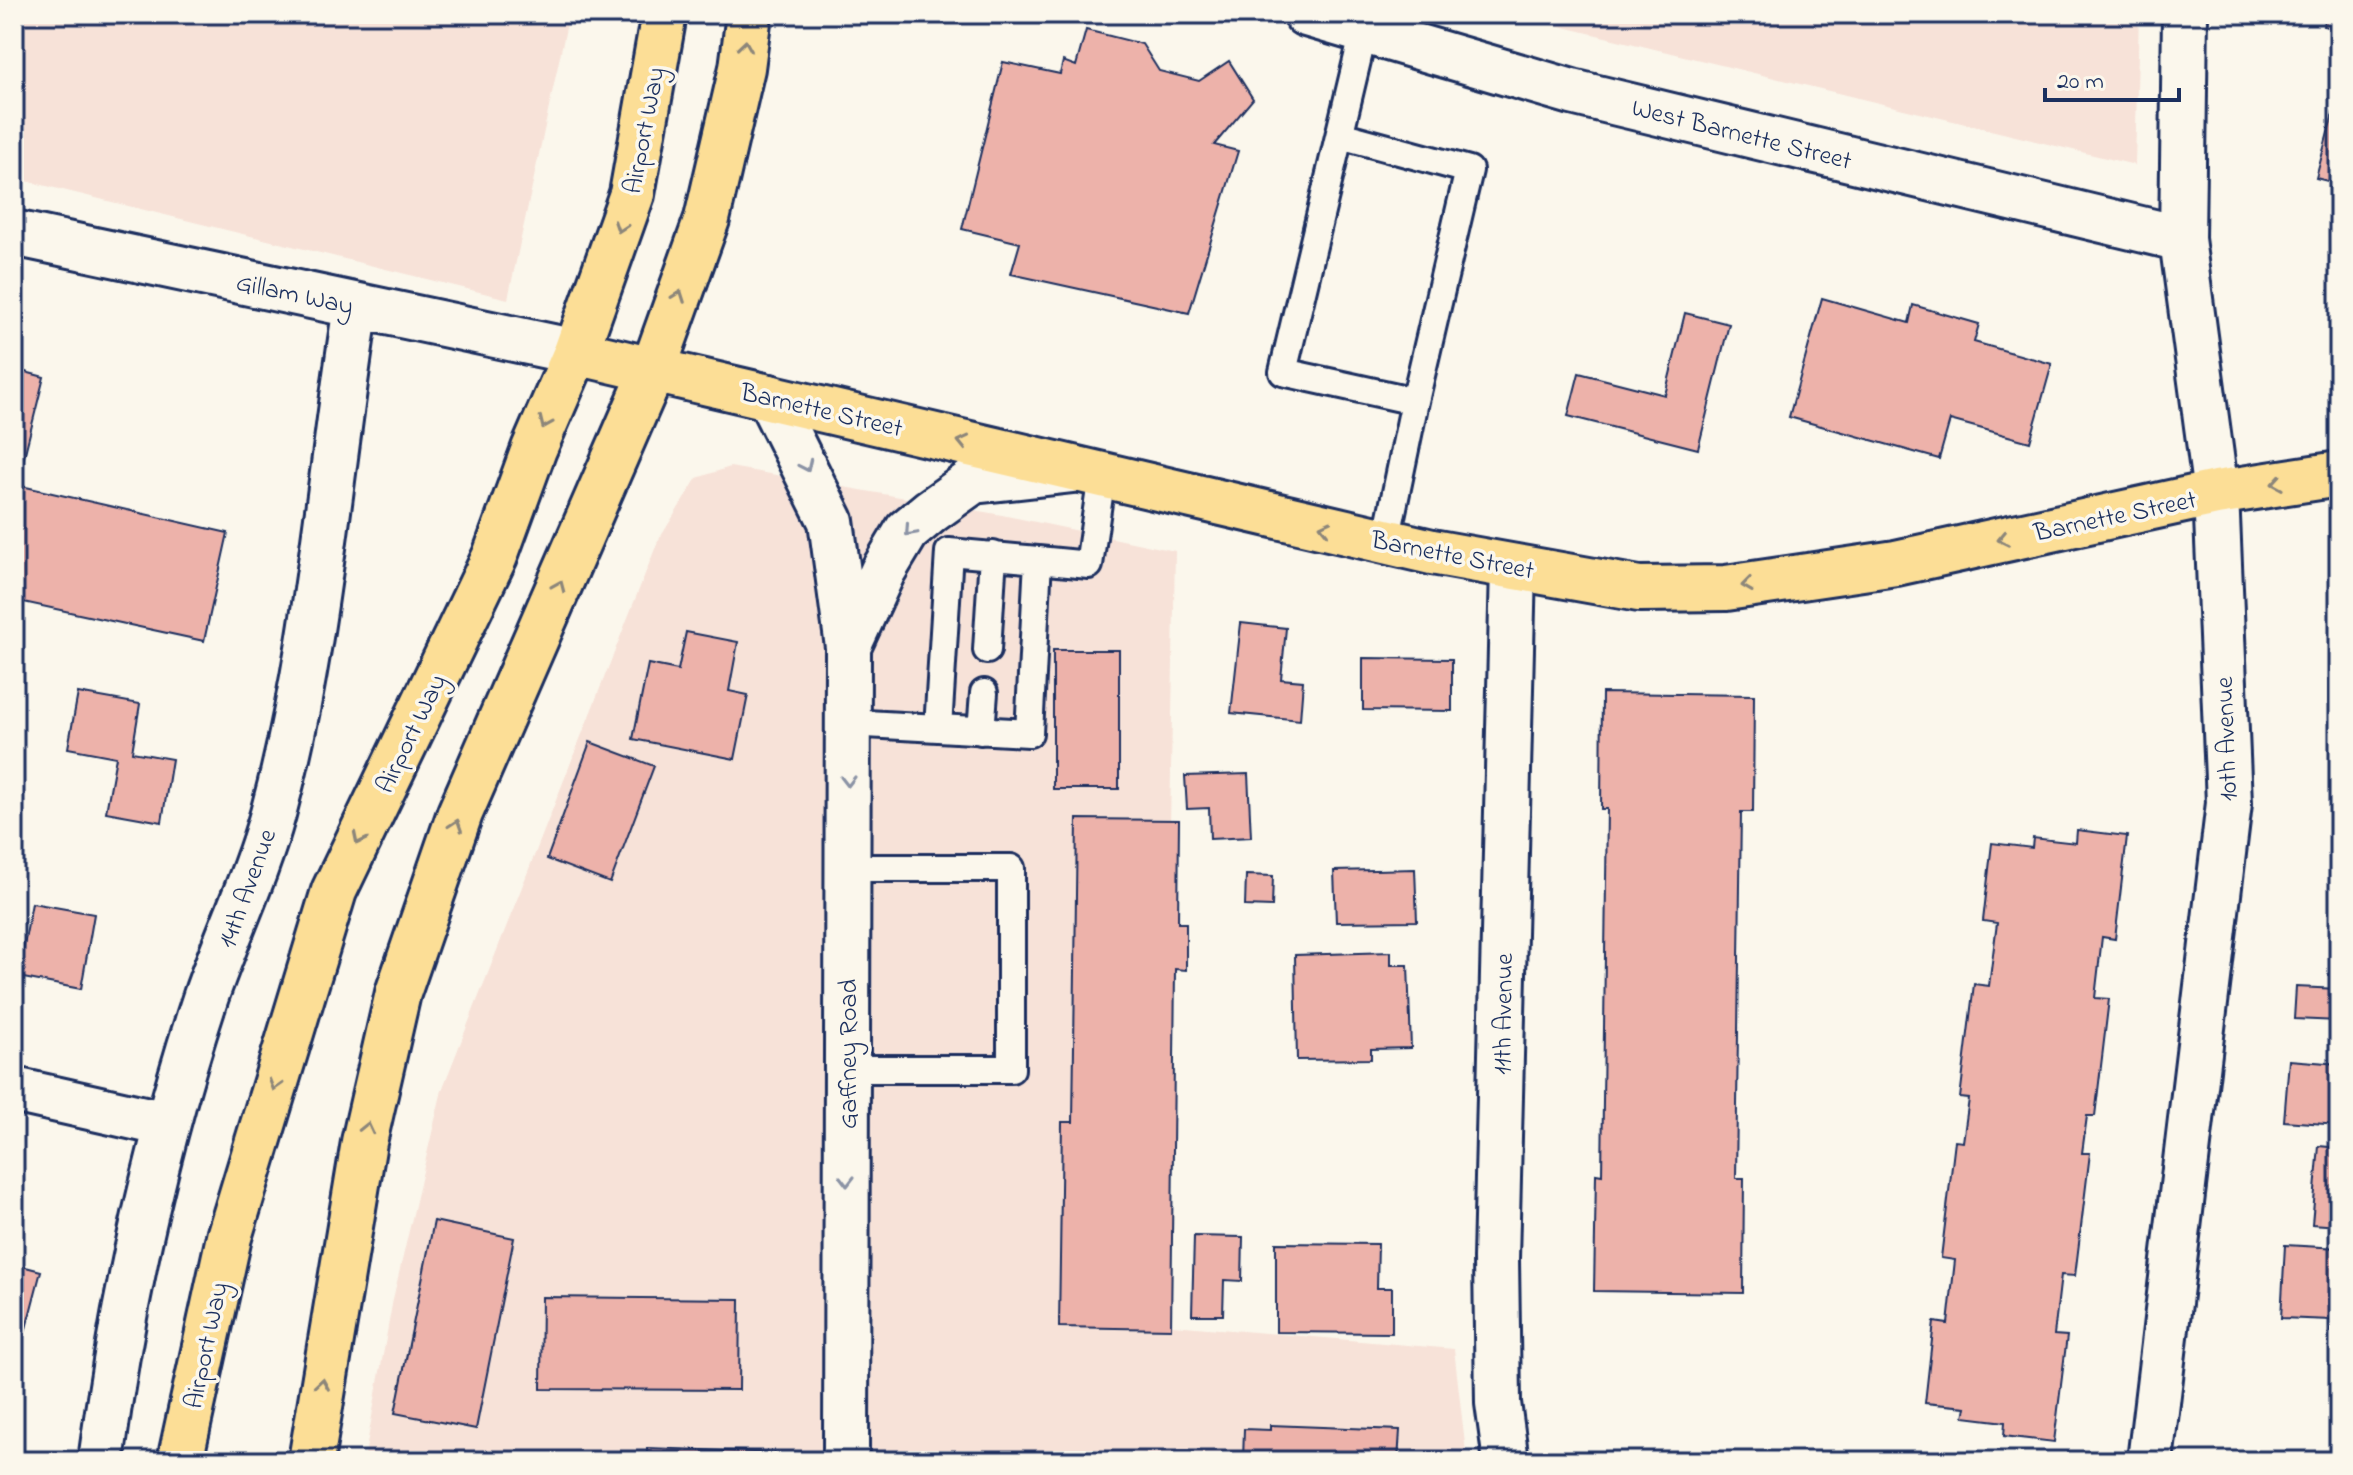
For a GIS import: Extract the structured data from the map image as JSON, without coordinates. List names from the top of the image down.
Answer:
{
  "streets": {
    "main road": ["Airport Way", "Barnette Street"],
    "street": [
      "West Barnette Street",
      "Gillam Way",
      "10th Avenue",
      "14th Avenue",
      "11th Avenue",
      "Gaffney Road"
    ]
  },
  "crossings": [
    ["Airport Way", "Gillam Way"],
    ["Airport Way", "Barnette Street"],
    ["West Barnette Street", "10th Avenue"],
    ["Gillam Way", "Barnette Street"],
    ["Gillam Way", "14th Avenue"],
    ["Barnette Street", "10th Avenue"],
    ["Barnette Street", "11th Avenue"],
    ["Barnette Street", "Gaffney Road"]
  ],
  "one_way": ["Barnette Street", "Gaffney Road"],
  "scale_bar": "20 m"
}
